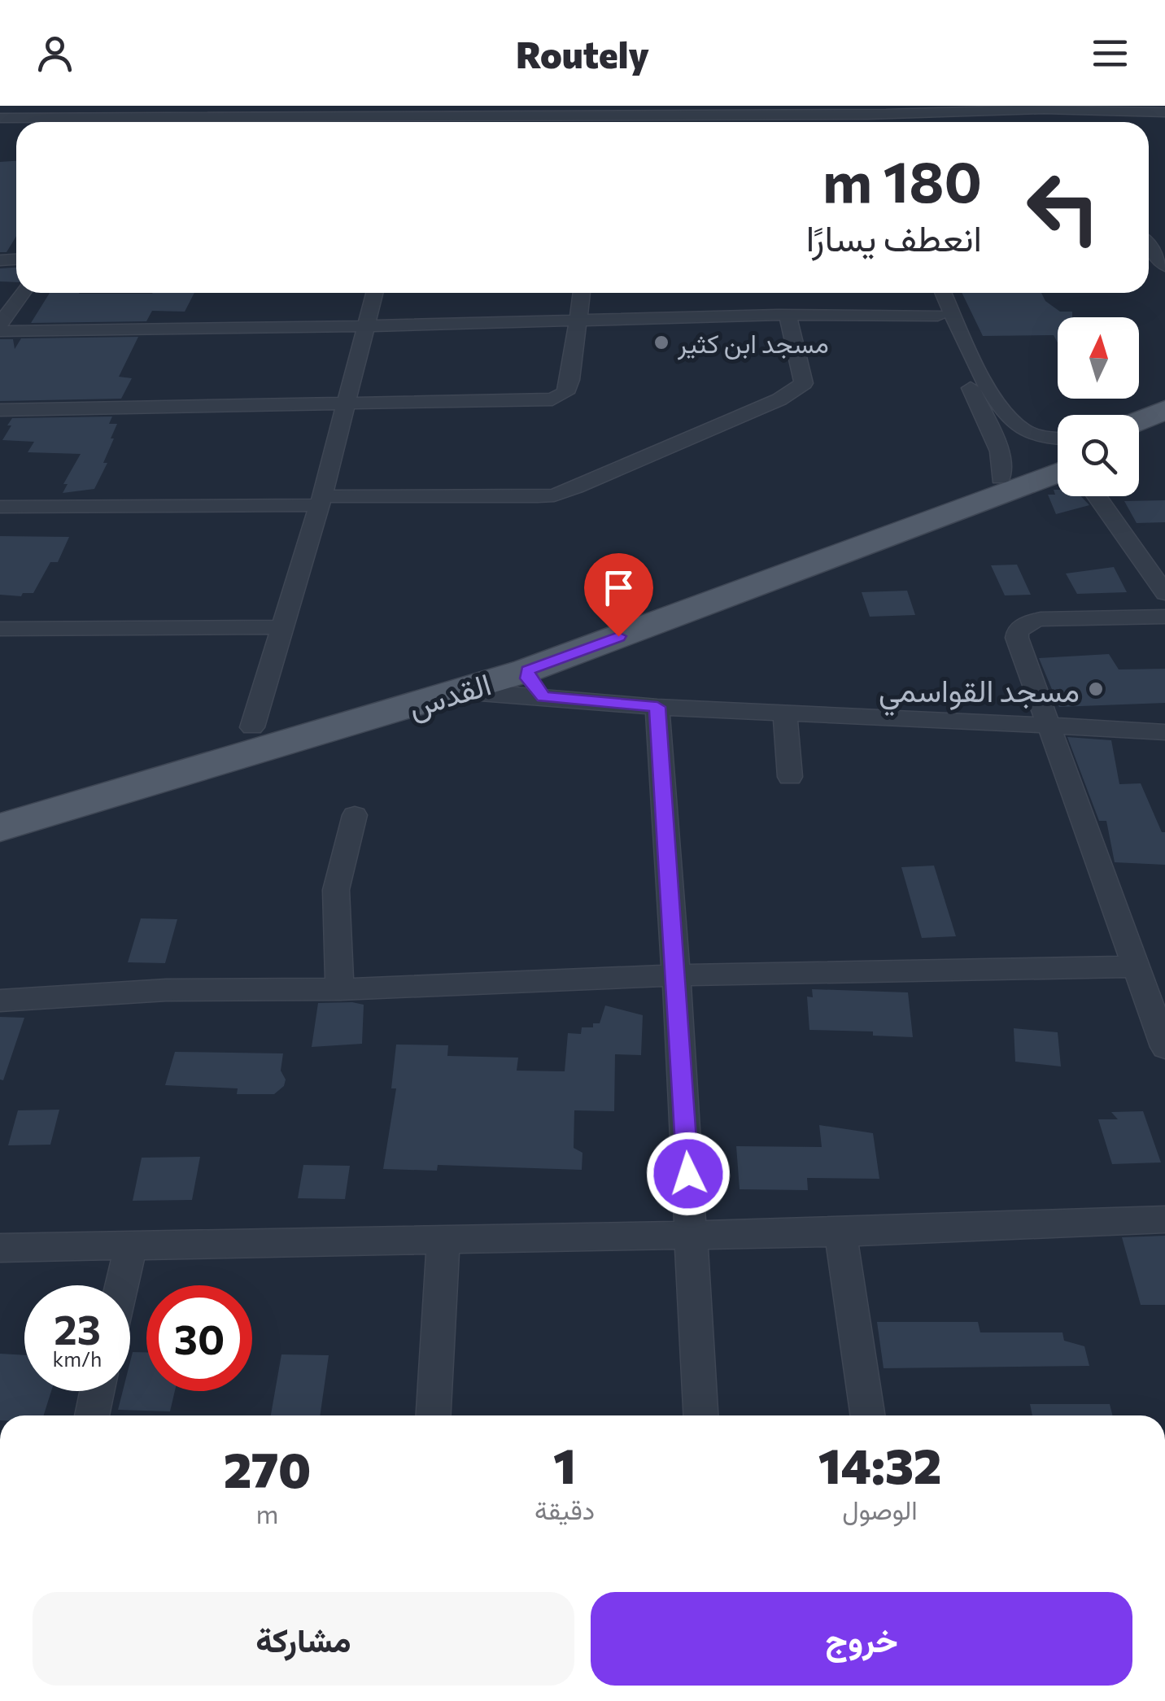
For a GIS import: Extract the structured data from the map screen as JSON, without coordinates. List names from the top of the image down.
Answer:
{
  "streets": {
    "main road": ["القدس"]
  },
  "places": ["مسجد ابن كثير", "مسجد القواسمي"],
  "north": "top",
  "page": {
    "header": "Routely",
    "turn": ["180 m", "انعطف يسارًا"],
    "speed": "23 km/h",
    "limit": "30",
    "eta": [
      "14:32",
      "الوصول",
      "1",
      "دقيقة",
      "270",
      "m"
    ],
    "buttons": ["خروج", "مشاركة"]
  }
}
